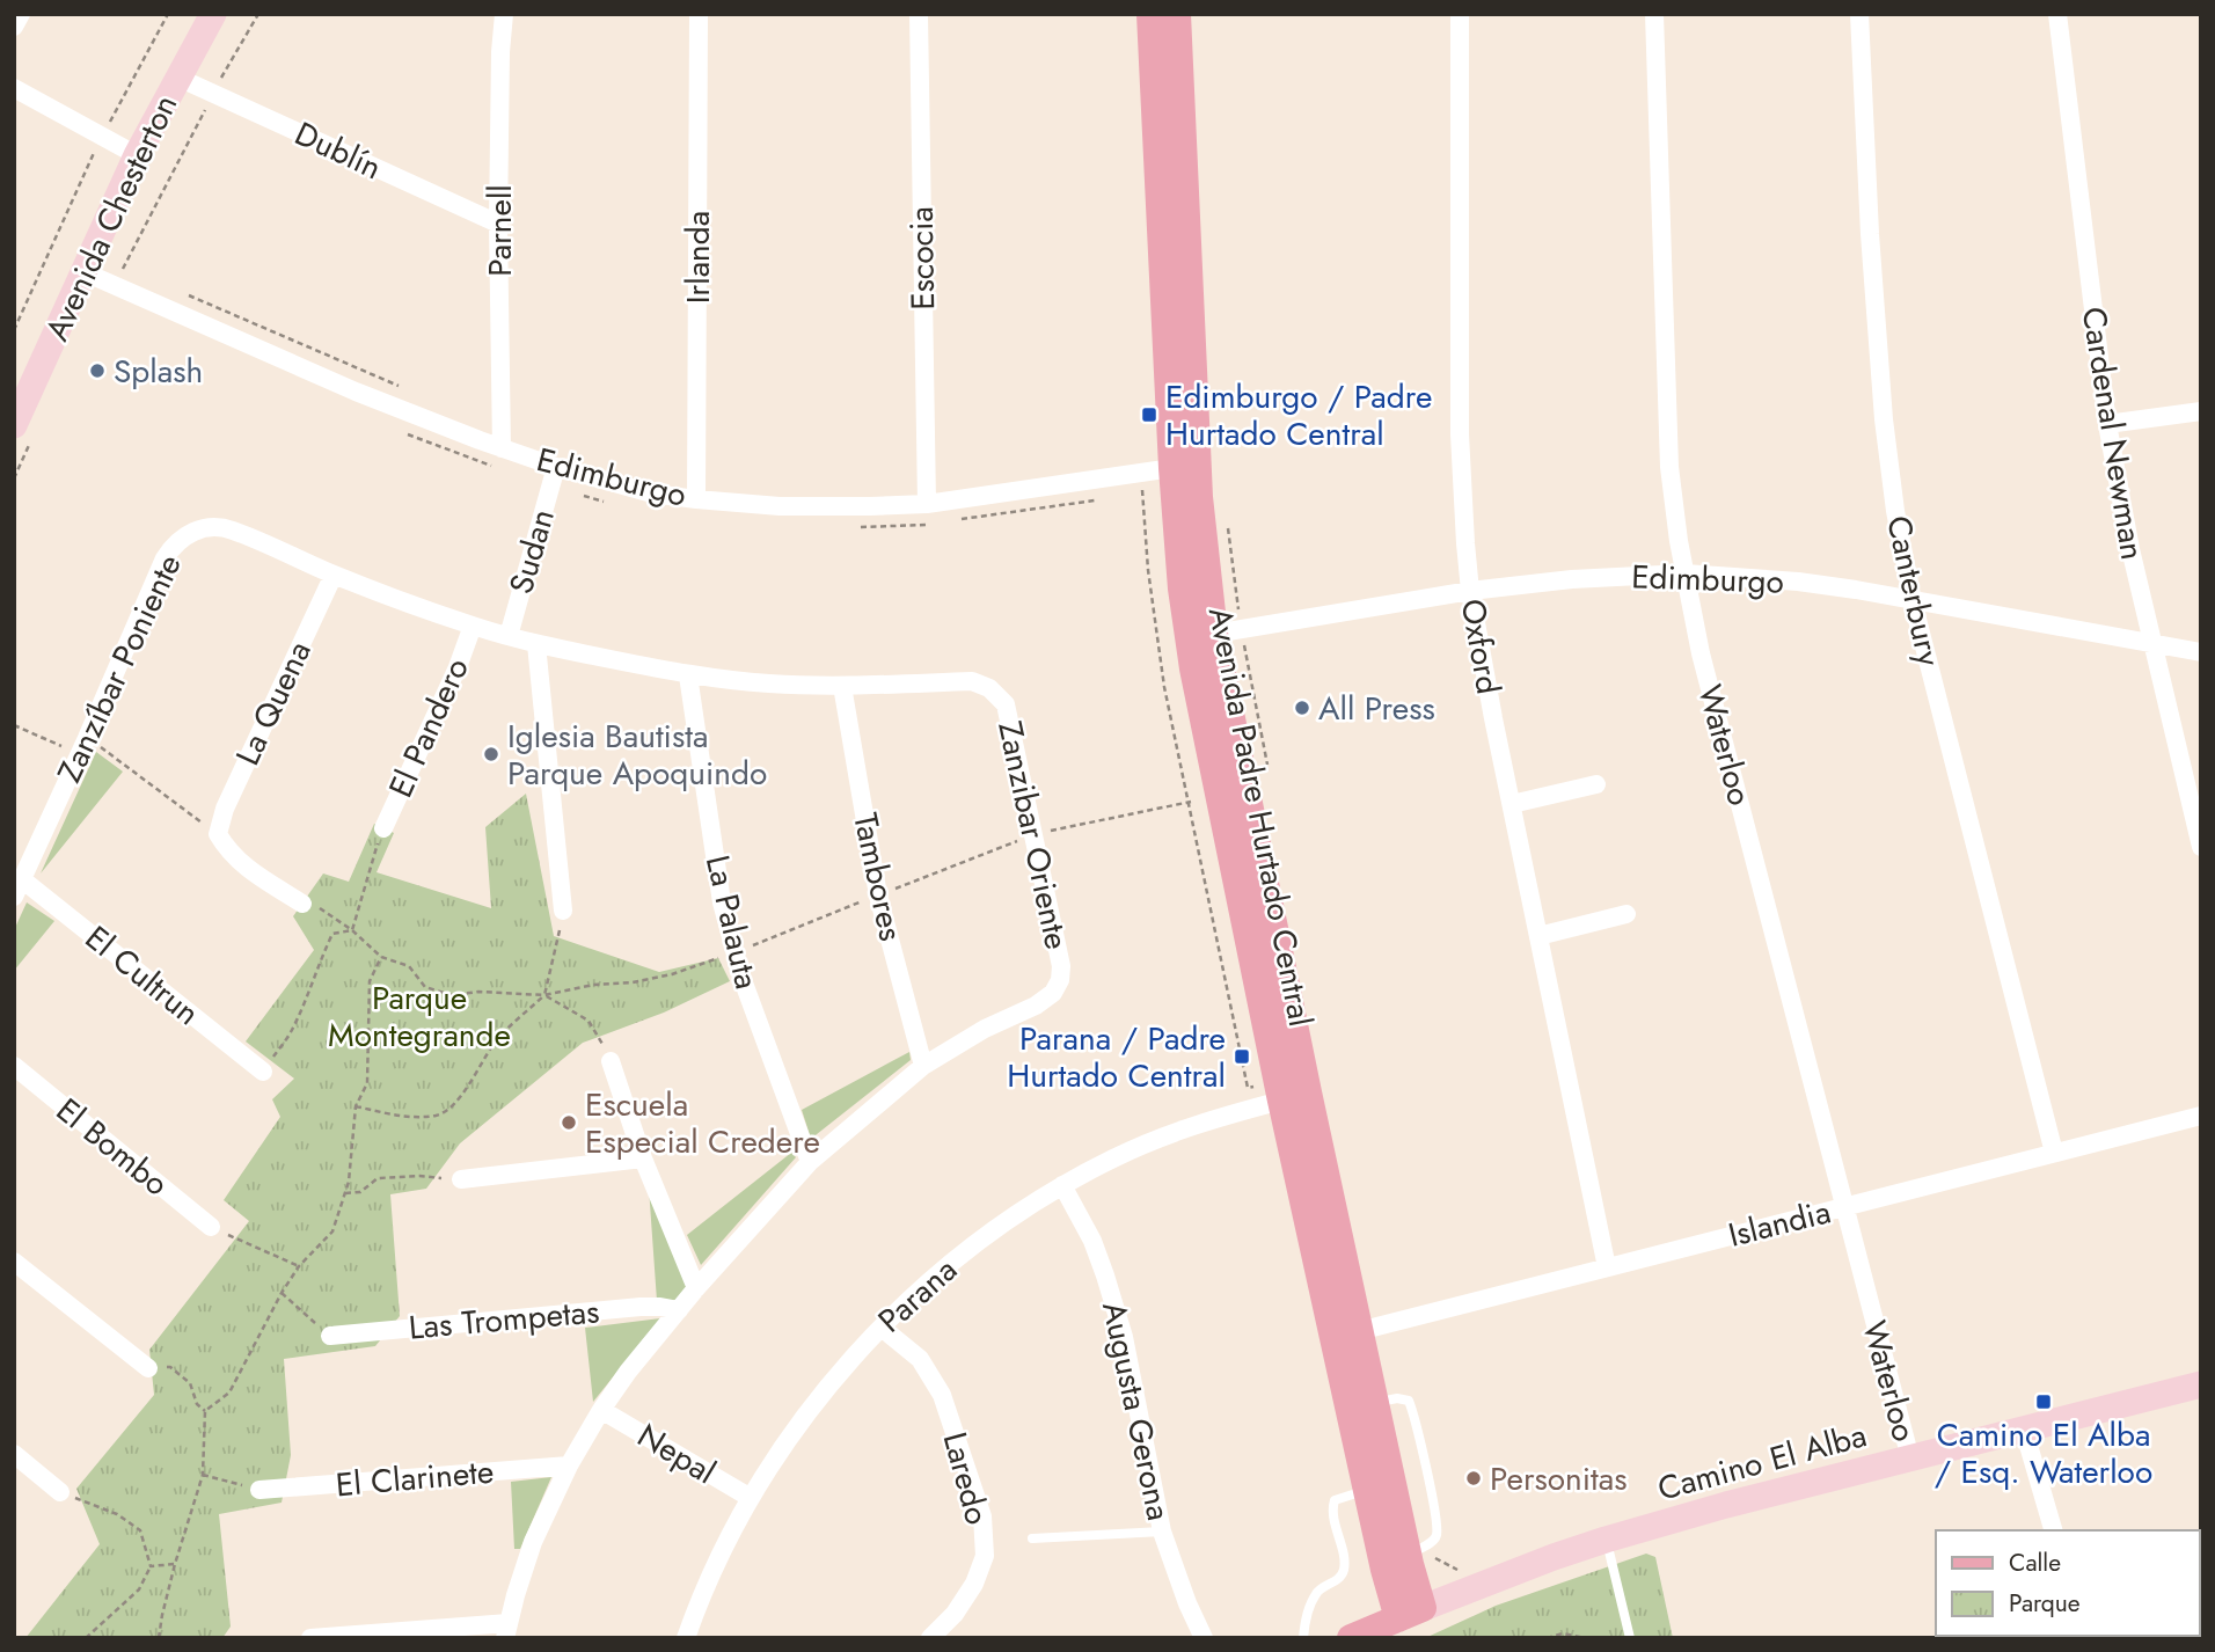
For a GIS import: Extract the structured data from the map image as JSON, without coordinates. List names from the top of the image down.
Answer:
{
  "streets": {
    "main road": ["Avenida Chesterton", "Avenida Padre Hurtado Central", "Camino El Alba"],
    "street": [
      "Dublín",
      "Parnell",
      "Irlanda",
      "Escocia",
      "Cardenal Newman",
      "Edimburgo",
      "Sudan",
      "Canterbury",
      "Oxford",
      "Zanzíbar Poniente",
      "La Quena",
      "El Pandero",
      "Waterloo",
      "Zanzibar Oriente",
      "Tambores",
      "La Palauta",
      "El Cultrun",
      "El Bombo",
      "Islandia",
      "Parana",
      "Las Trompetas",
      "Augusta Gerona",
      "Nepal",
      "El Clarinete",
      "Laredo"
    ]
  },
  "crossings": [
    ["Dublín", "Avenida Chesterton"],
    ["Dublín", "Parnell"],
    ["Avenida Chesterton", "Edimburgo"],
    ["Parnell", "Edimburgo"],
    ["Irlanda", "Edimburgo"],
    ["Escocia", "Edimburgo"],
    ["Cardenal Newman", "Edimburgo"],
    ["Edimburgo", "Sudan"],
    ["Edimburgo", "Canterbury"],
    ["Edimburgo", "Oxford"],
    ["Edimburgo", "Waterloo"],
    ["Edimburgo", "Avenida Padre Hurtado Central"],
    ["Sudan", "Zanzíbar Poniente"],
    ["Sudan", "Zanzibar Oriente"],
    ["Canterbury", "Islandia"],
    ["Oxford", "Islandia"],
    ["Zanzíbar Poniente", "La Quena"],
    ["Zanzíbar Poniente", "El Pandero"],
    ["Zanzíbar Poniente", "Zanzibar Oriente"],
    ["Zanzíbar Poniente", "El Cultrun"],
    ["Waterloo", "Islandia"],
    ["Waterloo", "Camino El Alba"],
    ["Avenida Padre Hurtado Central", "Islandia"],
    ["Avenida Padre Hurtado Central", "Parana"],
    ["Avenida Padre Hurtado Central", "Camino El Alba"],
    ["Zanzibar Oriente", "Tambores"],
    ["Zanzibar Oriente", "La Palauta"],
    ["Zanzibar Oriente", "Las Trompetas"],
    ["Zanzibar Oriente", "Nepal"],
    ["Zanzibar Oriente", "El Clarinete"],
    ["Parana", "Augusta Gerona"],
    ["Parana", "Nepal"],
    ["Parana", "Laredo"]
  ],
  "parks": ["Parque Montegrande"],
  "places": {
    "other": [
      "Splash",
      "All Press",
      "Iglesia Bautista Parque Apoquindo",
      "Escuela Especial Credere",
      "Personitas"
    ],
    "transit": ["Edimburgo / Padre Hurtado Central", "Parana / Padre Hurtado Central", "Camino El Alba / Esq. Waterloo"]
  },
  "legend": ["Calle", "Parque"]
}
